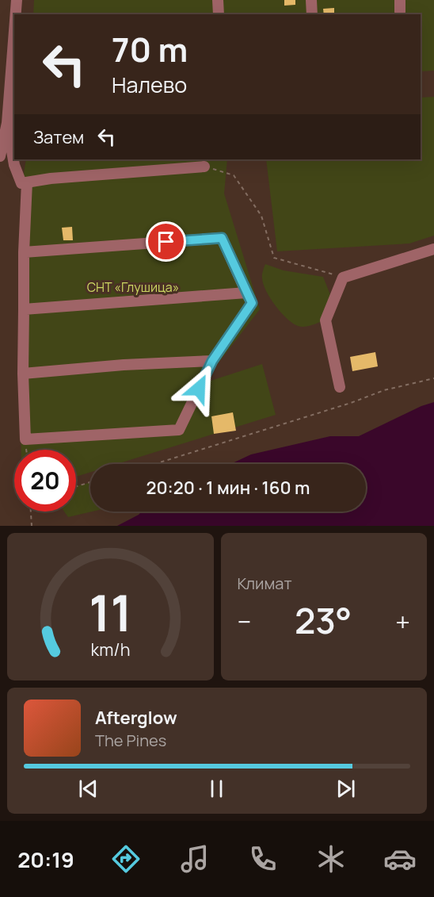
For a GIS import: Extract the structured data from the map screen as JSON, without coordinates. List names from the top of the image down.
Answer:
{
  "parks": ["СНТ «Глушица»"],
  "page": {
    "turn": ["70 m", "Налево"],
    "then": "Затем",
    "limit": "20",
    "trip": "20:20 · 1 мин · 160 m",
    "tile": "Климат",
    "heat": ["−", "23°", "+"],
    "song": ["Afterglow", "The Pines"],
    "tabs": "20:19",
    "gauge": ["11", "km/h"]
  }
}
